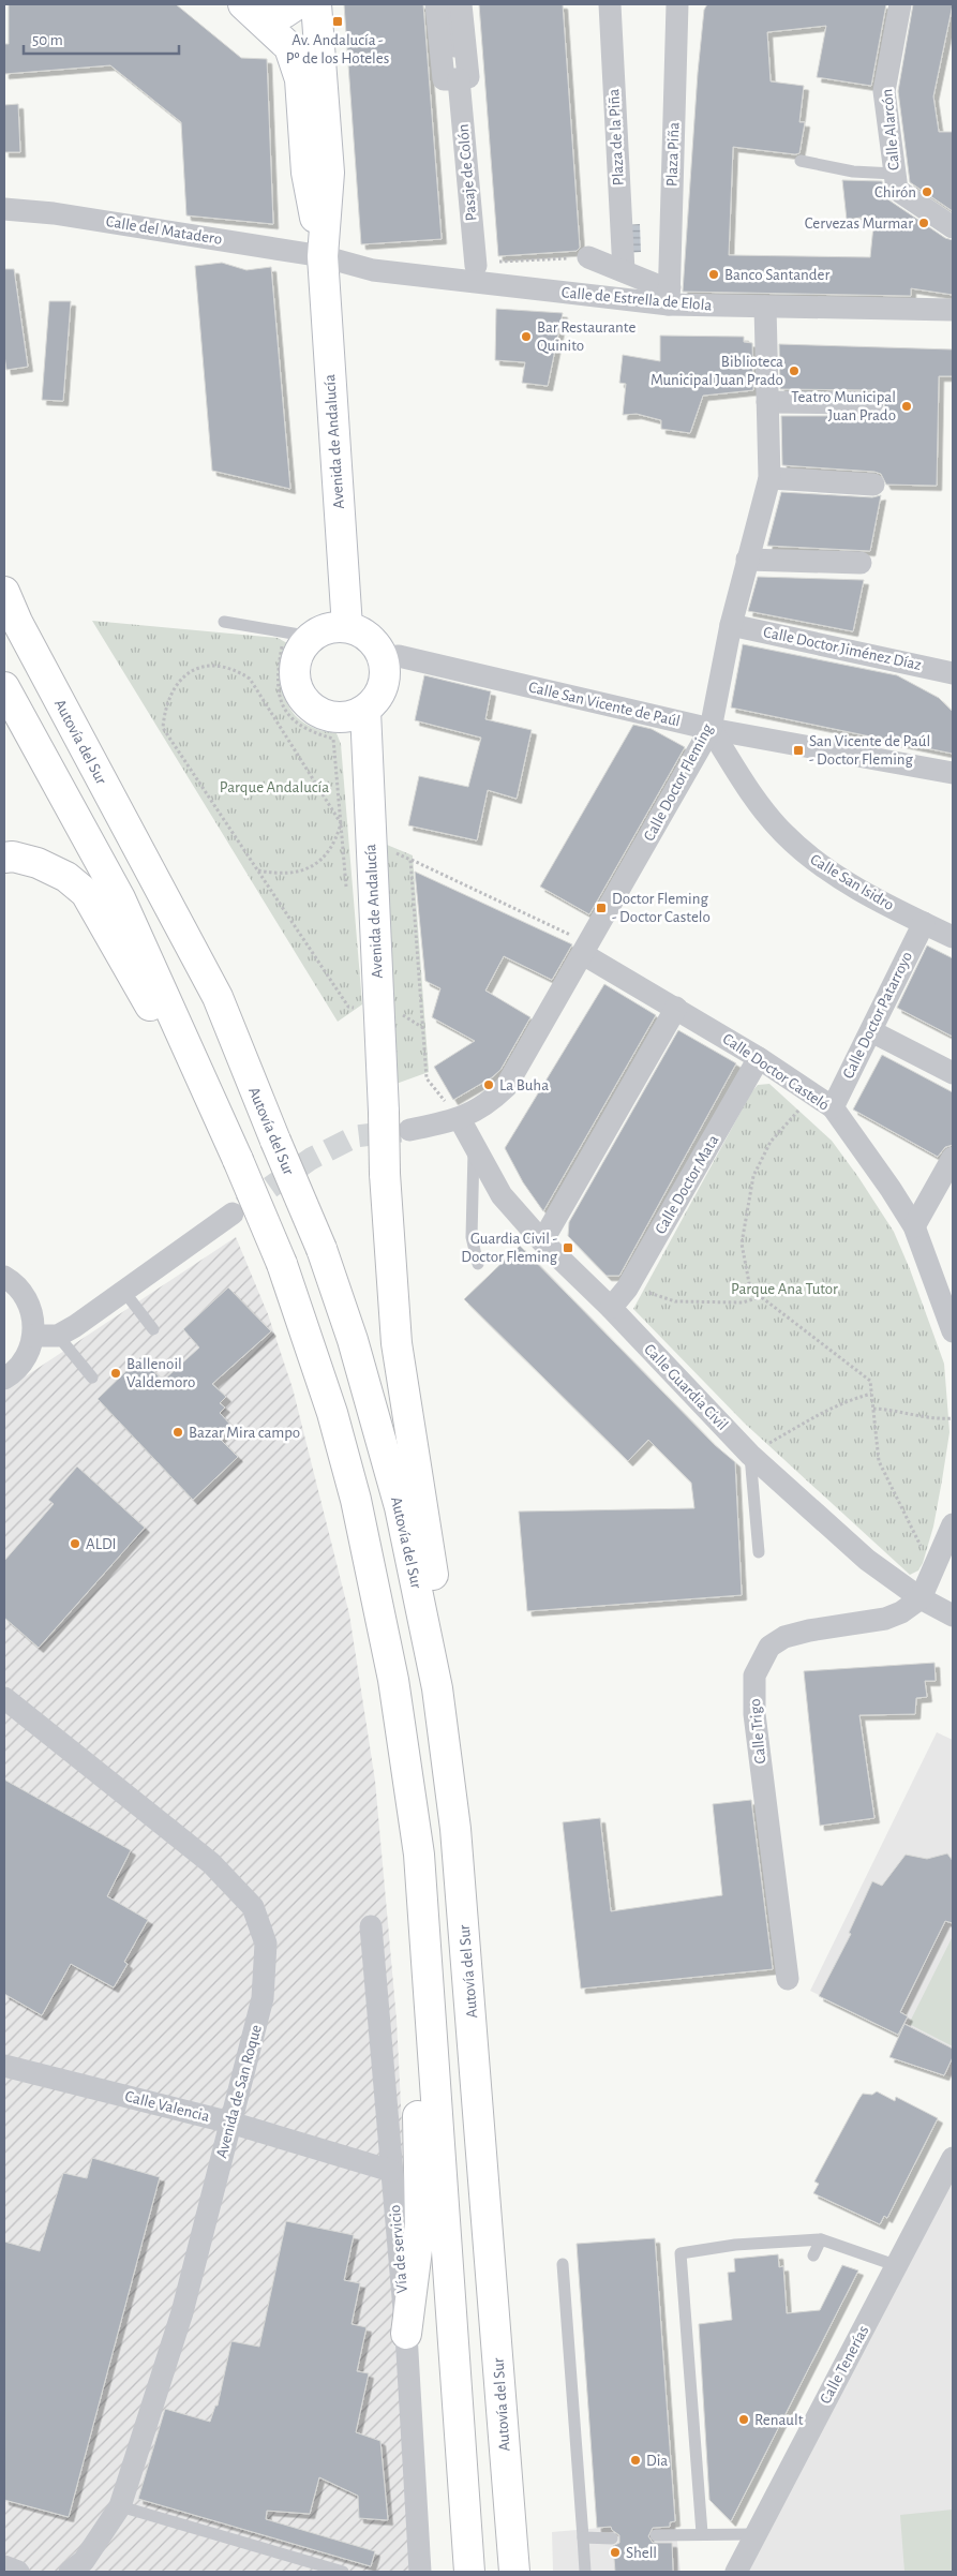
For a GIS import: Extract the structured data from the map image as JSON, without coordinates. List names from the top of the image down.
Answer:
{
  "streets": {
    "main road": ["Avenida de Andalucía", "Autovía del Sur"],
    "street": [
      "Calle Alarcón",
      "Plaza de la Piña",
      "Plaza Piña",
      "Pasaje de Colón",
      "Calle del Matadero",
      "Calle de Estrella de Elola",
      "Calle Doctor Jiménez Díaz",
      "Calle San Vicente de Paúl",
      "Calle Doctor Fleming",
      "Calle San Isidro",
      "Calle Doctor Patarroyo",
      "Calle Doctor Casteló",
      "Calle Doctor Mata",
      "Calle Guardia Civil",
      "Calle Trigo",
      "Avenida de San Roque",
      "Calle Valencia",
      "Vía de servicio",
      "Calle Tenerías"
    ]
  },
  "crossings": [
    ["Plaza Piña", "Calle de Estrella de Elola"],
    ["Calle del Matadero", "Calle de Estrella de Elola"],
    ["Calle del Matadero", "Avenida de Andalucía"],
    ["Calle de Estrella de Elola", "Avenida de Andalucía"],
    ["Calle de Estrella de Elola", "Calle Doctor Fleming"],
    ["Avenida de Andalucía", "Calle San Vicente de Paúl"],
    ["Avenida de Andalucía", "Autovía del Sur"],
    ["Calle Doctor Jiménez Díaz", "Calle Doctor Fleming"],
    ["Calle San Vicente de Paúl", "Calle Doctor Fleming"],
    ["Calle San Vicente de Paúl", "Calle San Isidro"],
    ["Calle Doctor Fleming", "Calle San Isidro"],
    ["Calle Doctor Fleming", "Calle Doctor Casteló"],
    ["Calle Doctor Fleming", "Calle Guardia Civil"],
    ["Calle San Isidro", "Calle Doctor Patarroyo"],
    ["Calle Doctor Patarroyo", "Calle Doctor Casteló"],
    ["Calle Doctor Casteló", "Calle Doctor Mata"],
    ["Calle Doctor Mata", "Calle Guardia Civil"],
    ["Calle Guardia Civil", "Calle Trigo"],
    ["Avenida de San Roque", "Calle Valencia"],
    ["Calle Valencia", "Vía de servicio"]
  ],
  "parks": ["Parque Andalucía", "Parque Ana Tutor"],
  "places": {
    "transit": [
      "Av. Andalucía - Pº de los Hoteles",
      "San Vicente de Paúl - Doctor Fleming",
      "Doctor Fleming - Doctor Castelo",
      "Guardia Civil - Doctor Fleming"
    ],
    "other": [
      "Chirón",
      "Cervezas Murmar",
      "Banco Santander",
      "Bar Restaurante Quinito",
      "Biblioteca Municipal Juan Prado",
      "Teatro Municipal Juan Prado",
      "La Buha",
      "Ballenoil Valdemoro",
      "Bazar Mira campo",
      "ALDI",
      "Renault",
      "Dia",
      "Shell"
    ]
  },
  "scale_bar": "50 m"
}
